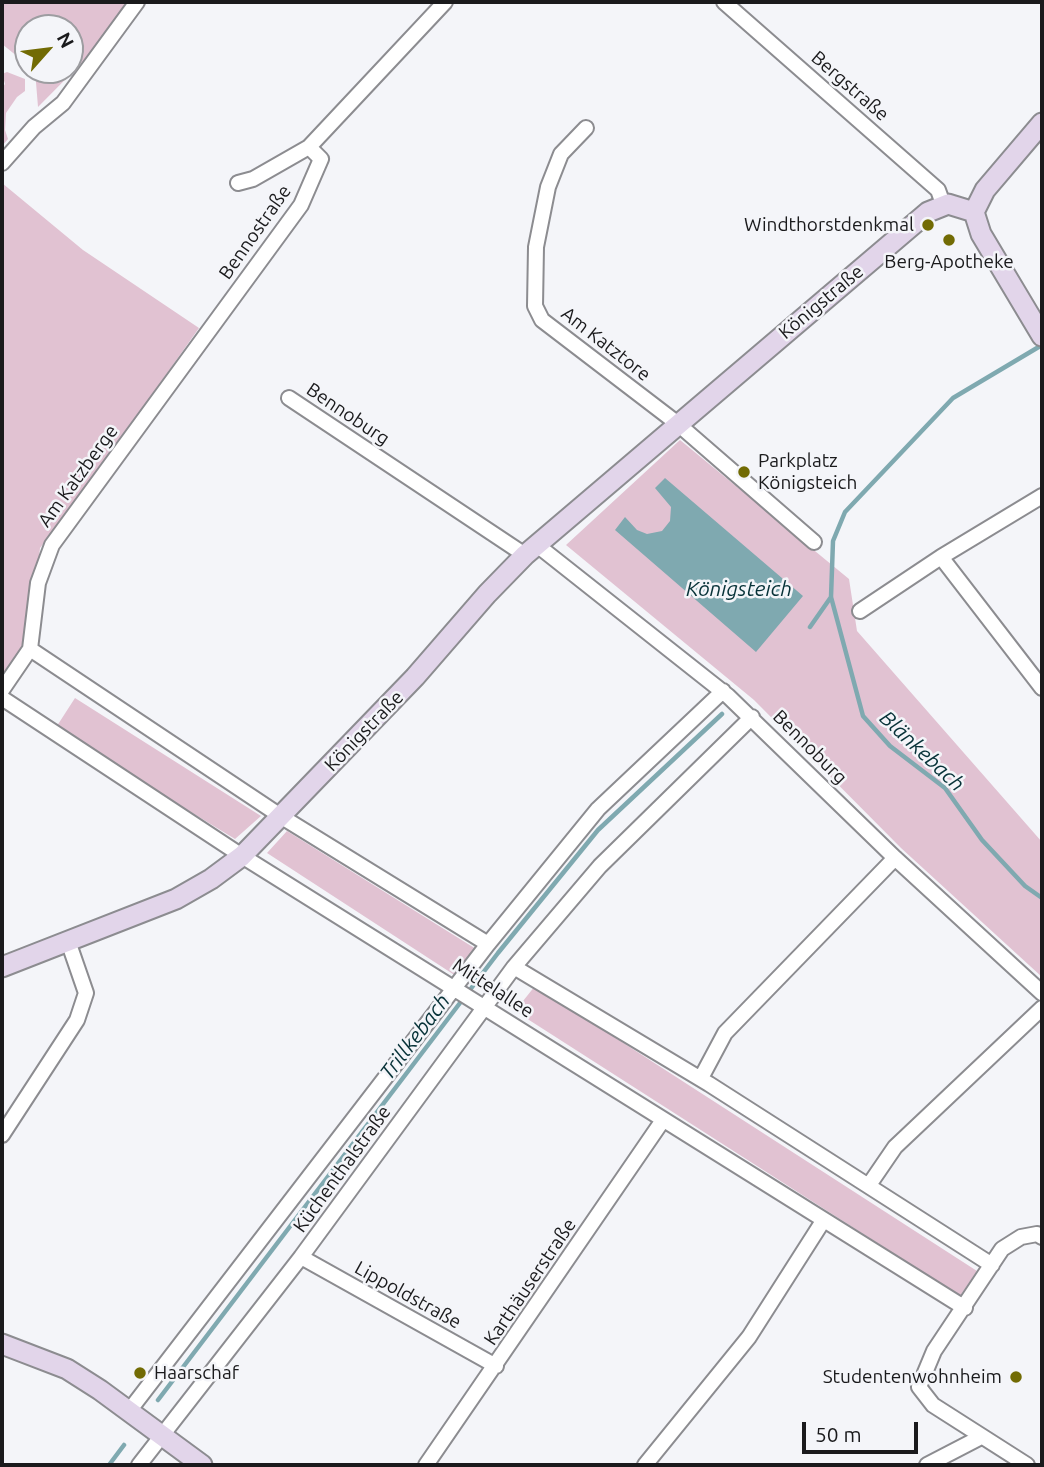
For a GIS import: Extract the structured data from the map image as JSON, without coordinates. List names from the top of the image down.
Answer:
{
  "streets": {
    "street": [
      "Bergstraße",
      "Bennostraße",
      "Königstraße",
      "Am Katztore",
      "Bennoburg",
      "Am Katzberge",
      "Mittelallee",
      "Küchenthalstraße",
      "Karthäuserstraße",
      "Lippoldstraße"
    ]
  },
  "crossings": [
    ["Bergstraße", "Königstraße"],
    ["Bennostraße", "Am Katzberge"],
    ["Königstraße", "Am Katztore"],
    ["Königstraße", "Bennoburg"],
    ["Königstraße", "Mittelallee"],
    ["Bennoburg", "Küchenthalstraße"],
    ["Am Katzberge", "Mittelallee"],
    ["Mittelallee", "Küchenthalstraße"],
    ["Mittelallee", "Karthäuserstraße"],
    ["Küchenthalstraße", "Lippoldstraße"],
    ["Karthäuserstraße", "Lippoldstraße"]
  ],
  "water": ["Königsteich", "Blänkebach", "Trillkebach"],
  "places": [
    "Windthorstdenkmal",
    "Berg-Apotheke",
    "Parkplatz Königsteich",
    "Haarschaf",
    "Studentenwohnheim"
  ],
  "scale_bar": "50 m",
  "north": "top right"
}
